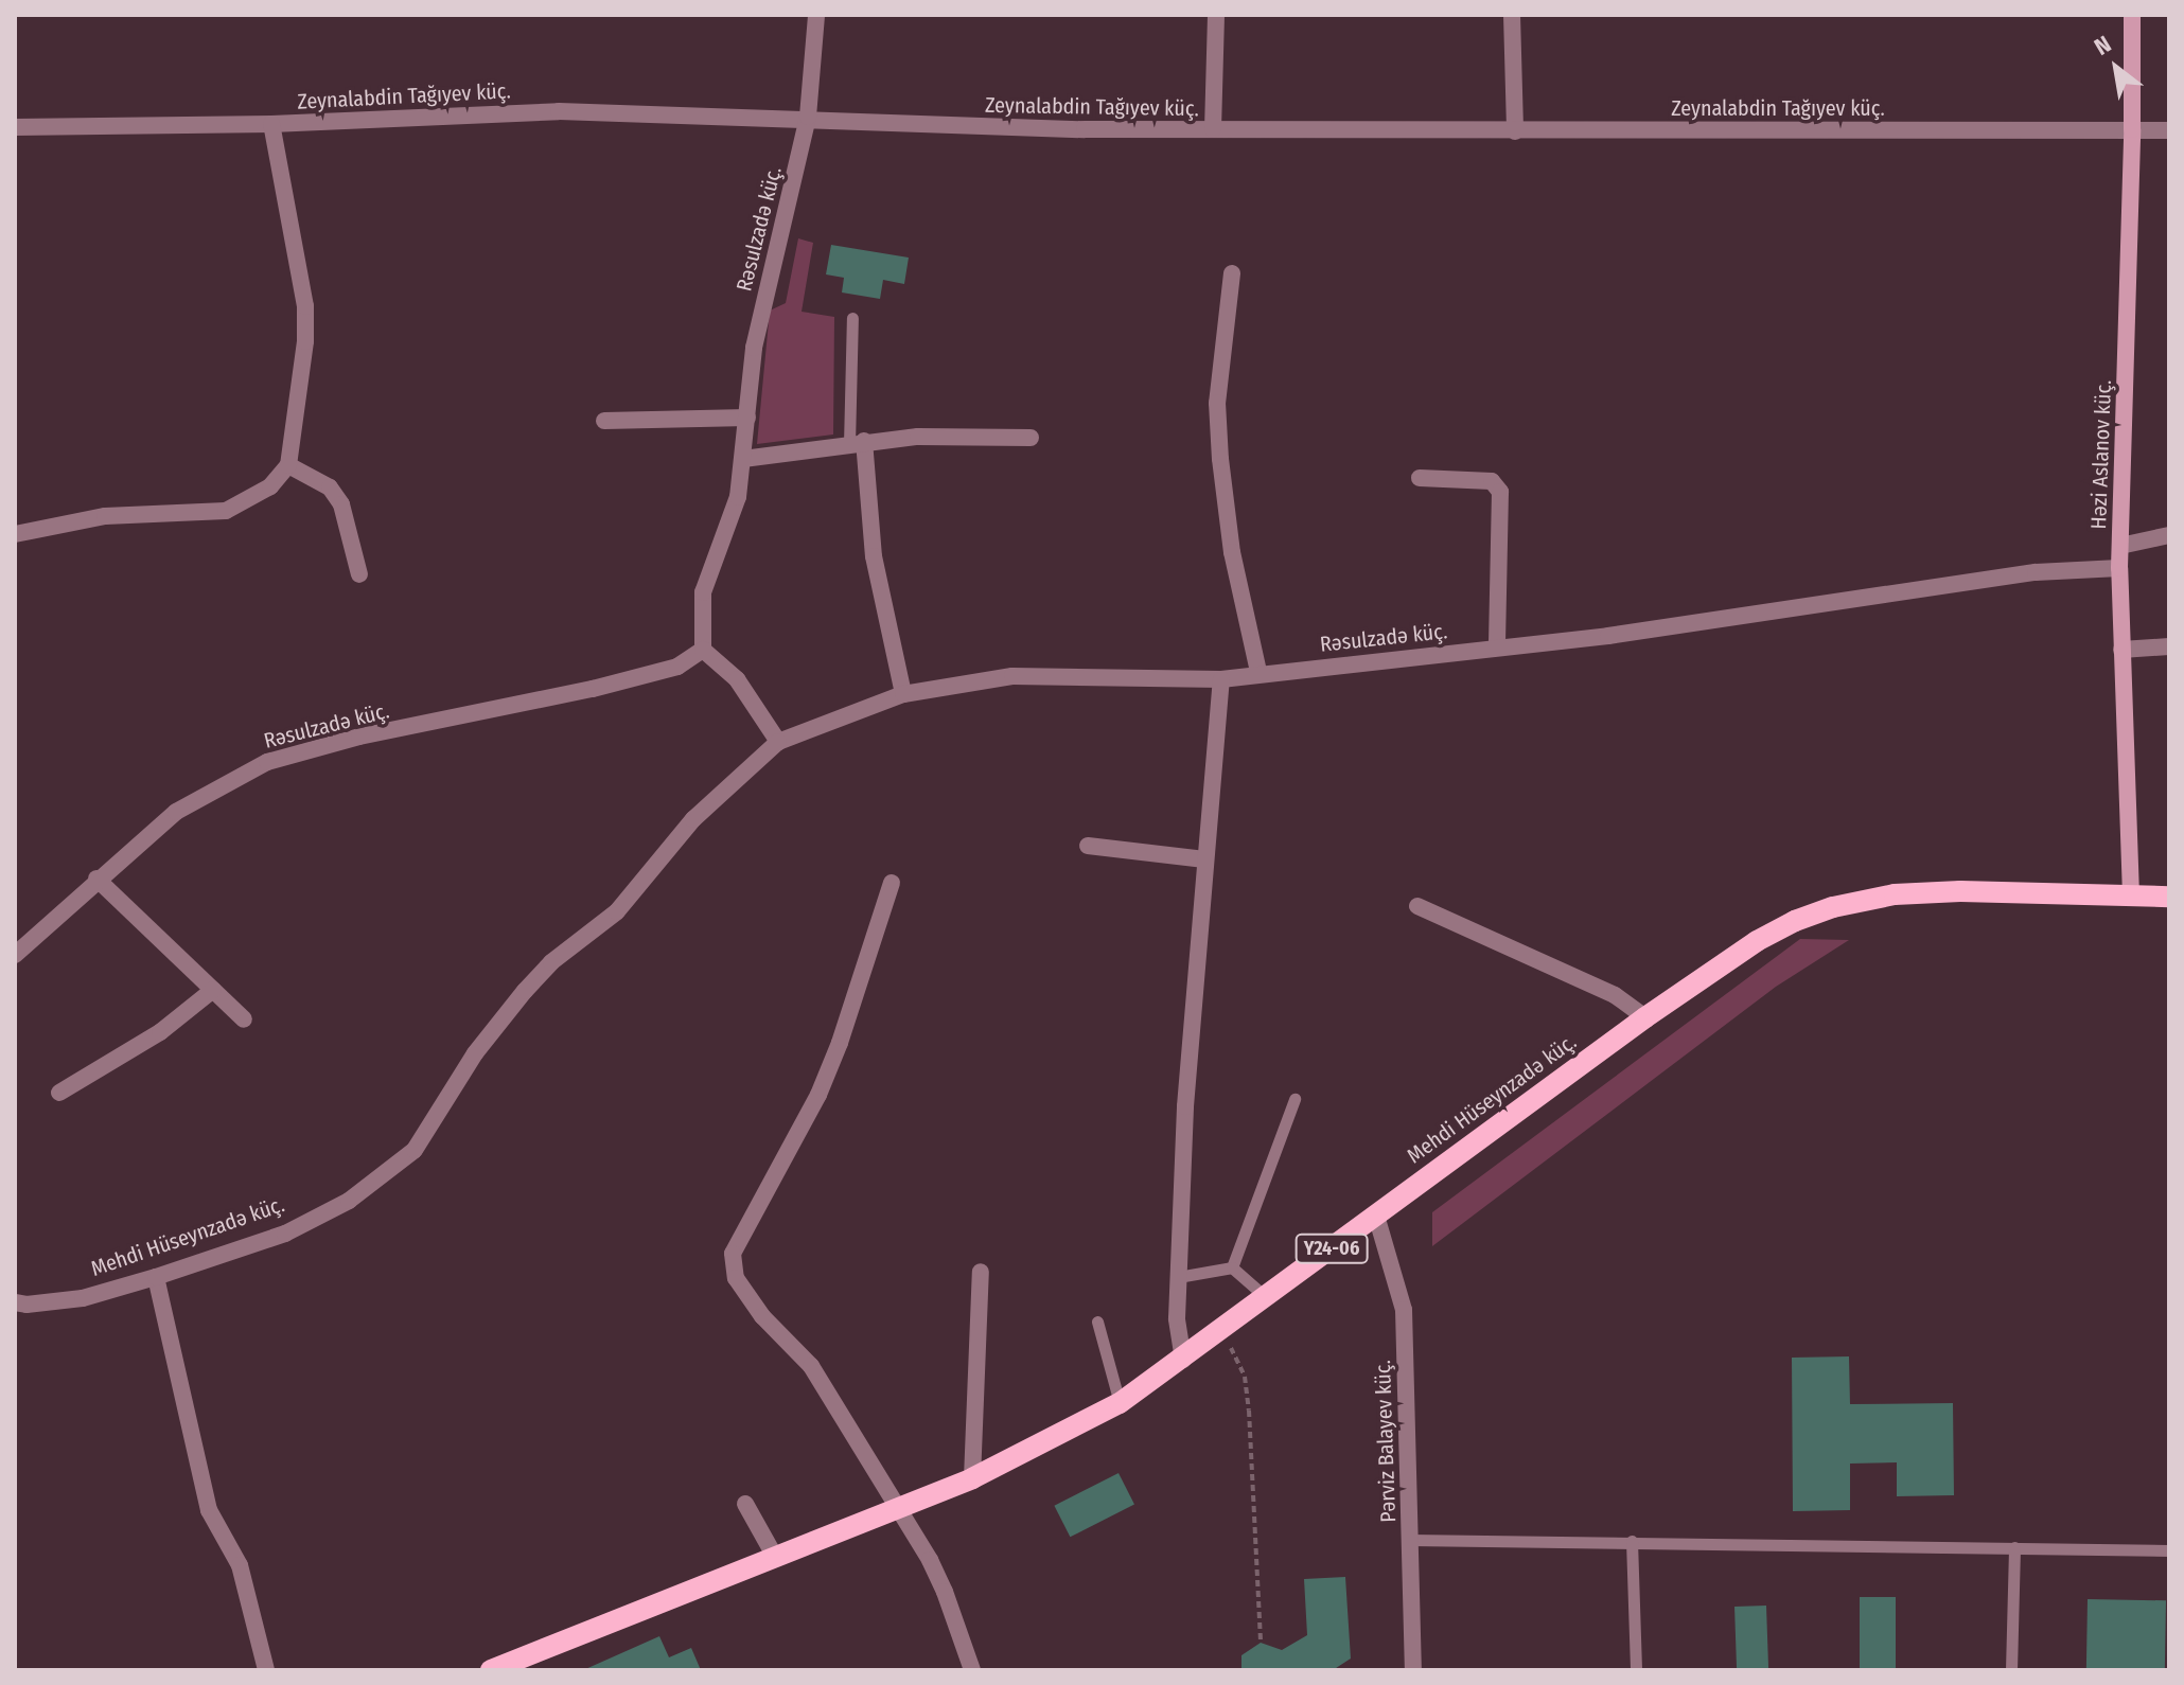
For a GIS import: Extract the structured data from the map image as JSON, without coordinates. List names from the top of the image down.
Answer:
{
  "streets": {
    "main road": ["Həzi Aslanov küç.", "Mehdi Hüseynzadə küç.", "Y24-06"],
    "street": ["Zeynalabdin Tağıyev küç.", "Rəsulzadə küç.", "Pərviz Balayev küç."]
  },
  "crossings": [
    ["Zeynalabdin Tağıyev küç.", "Rəsulzadə küç."],
    ["Zeynalabdin Tağıyev küç.", "Həzi Aslanov küç."],
    ["Rəsulzadə küç.", "Həzi Aslanov küç."],
    ["Rəsulzadə küç.", "Mehdi Hüseynzadə küç."],
    ["Həzi Aslanov küç.", "Mehdi Hüseynzadə küç."],
    ["Mehdi Hüseynzadə küç.", "Pərviz Balayev küç."]
  ],
  "north": "top left"
}
